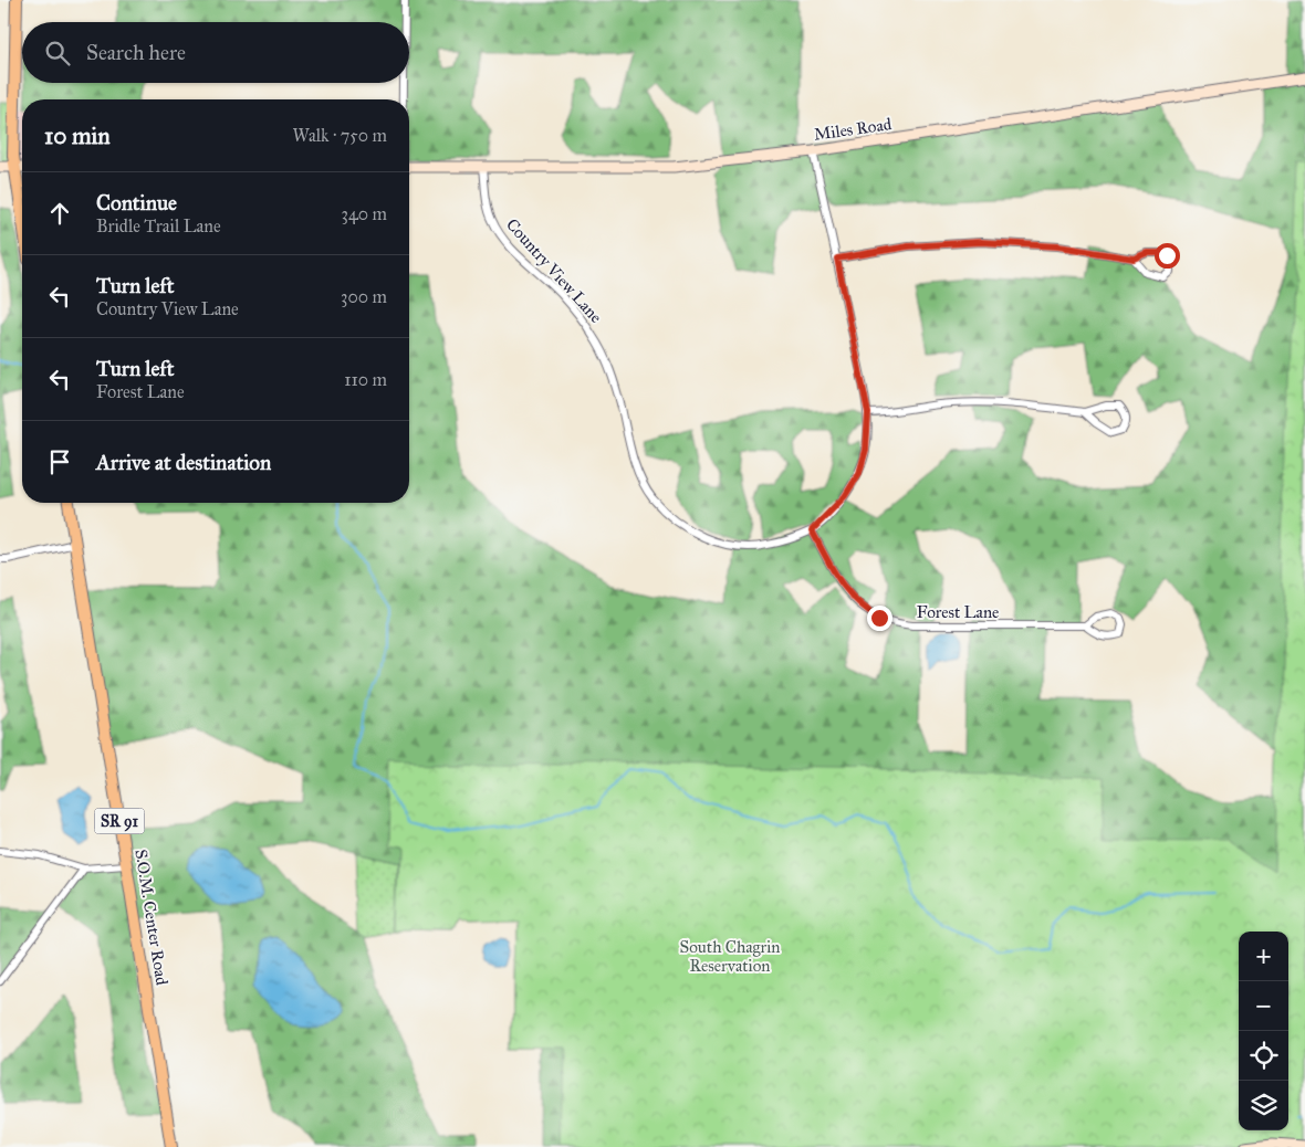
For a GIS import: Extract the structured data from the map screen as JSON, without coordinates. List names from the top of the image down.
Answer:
{
  "streets": {
    "main road": ["Miles Road", "SR 91", "S.O.M. Center Road"],
    "street": ["Country View Lane", "Forest Lane"]
  },
  "crossings": [
    ["Miles Road", "Country View Lane"],
    ["Country View Lane", "Forest Lane"]
  ],
  "parks": ["South Chagrin Reservation"],
  "page": {
    "search": "Search here",
    "heading": ["10 min", "Walk · 750 m"],
    "list": [
      ["Continue", "Bridle Trail Lane", "340 m"],
      ["Turn left", "Country View Lane", "300 m"],
      ["Turn left", "Forest Lane", "110 m"],
      "Arrive at destination"
    ],
    "map_buttons": ["+", "−"]
  }
}
